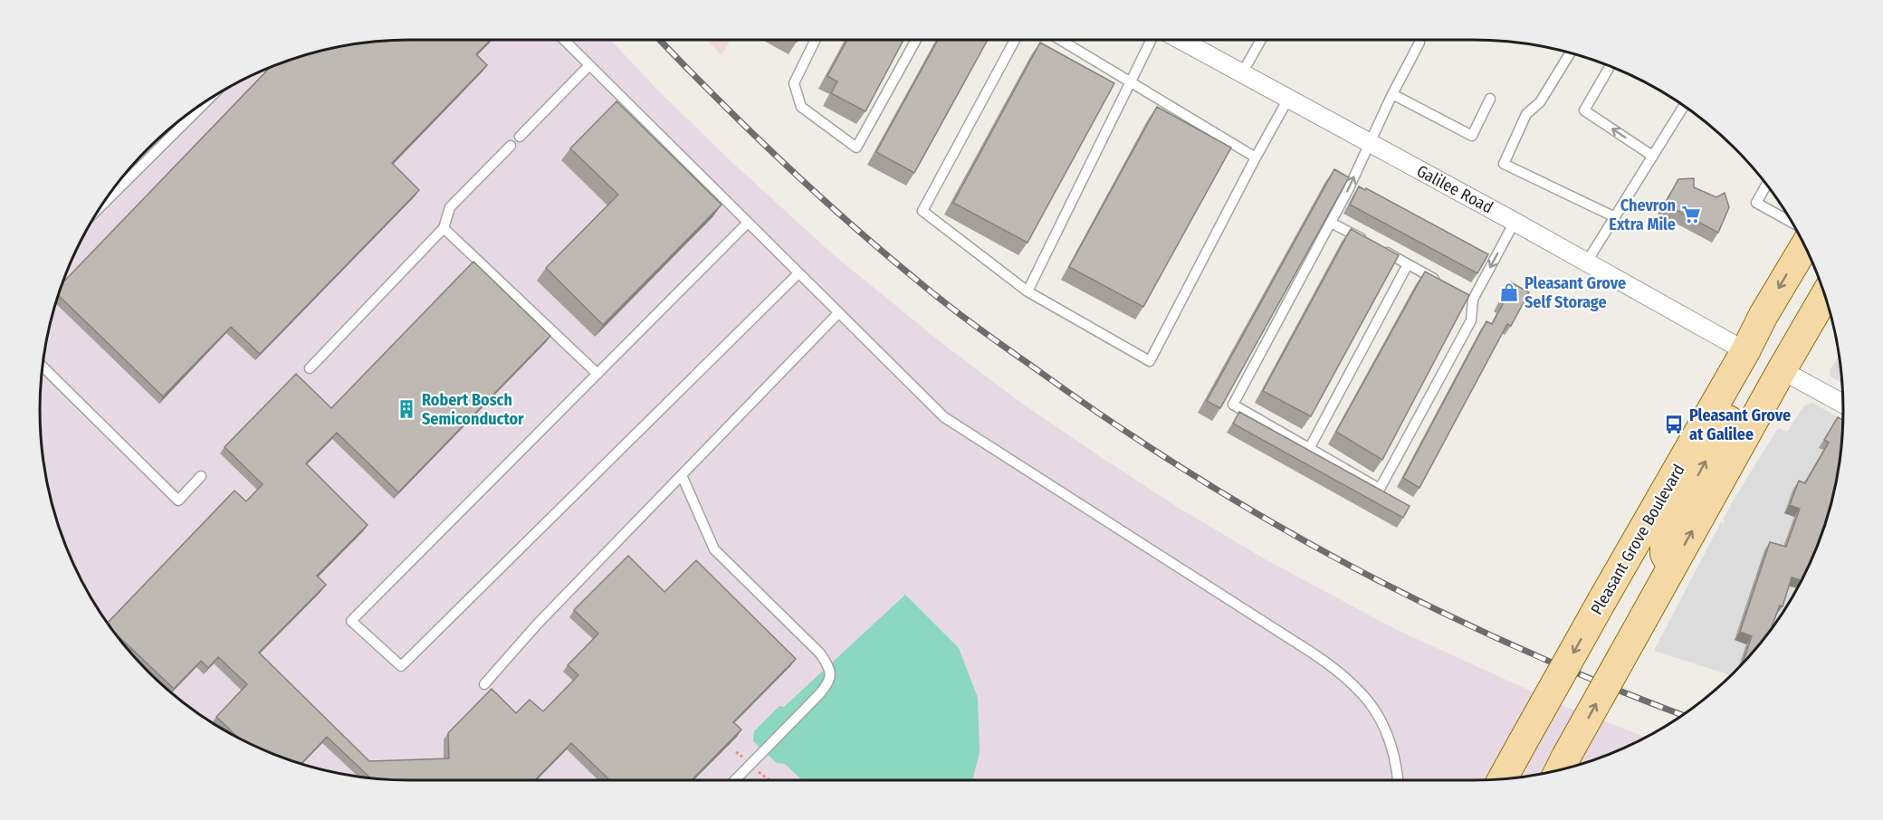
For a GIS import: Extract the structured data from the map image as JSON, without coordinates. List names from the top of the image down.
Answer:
{
  "streets": {
    "main road": ["Pleasant Grove Boulevard"],
    "street": ["Galilee Road"]
  },
  "crossings": [
    ["Galilee Road", "Pleasant Grove Boulevard"]
  ],
  "places": {
    "supermarket": ["Chevron Extra Mile"],
    "shop": ["Pleasant Grove Self Storage"],
    "building": ["Robert Bosch Semiconductor"],
    "bus stop": ["Pleasant Grove at Galilee"]
  }
}
